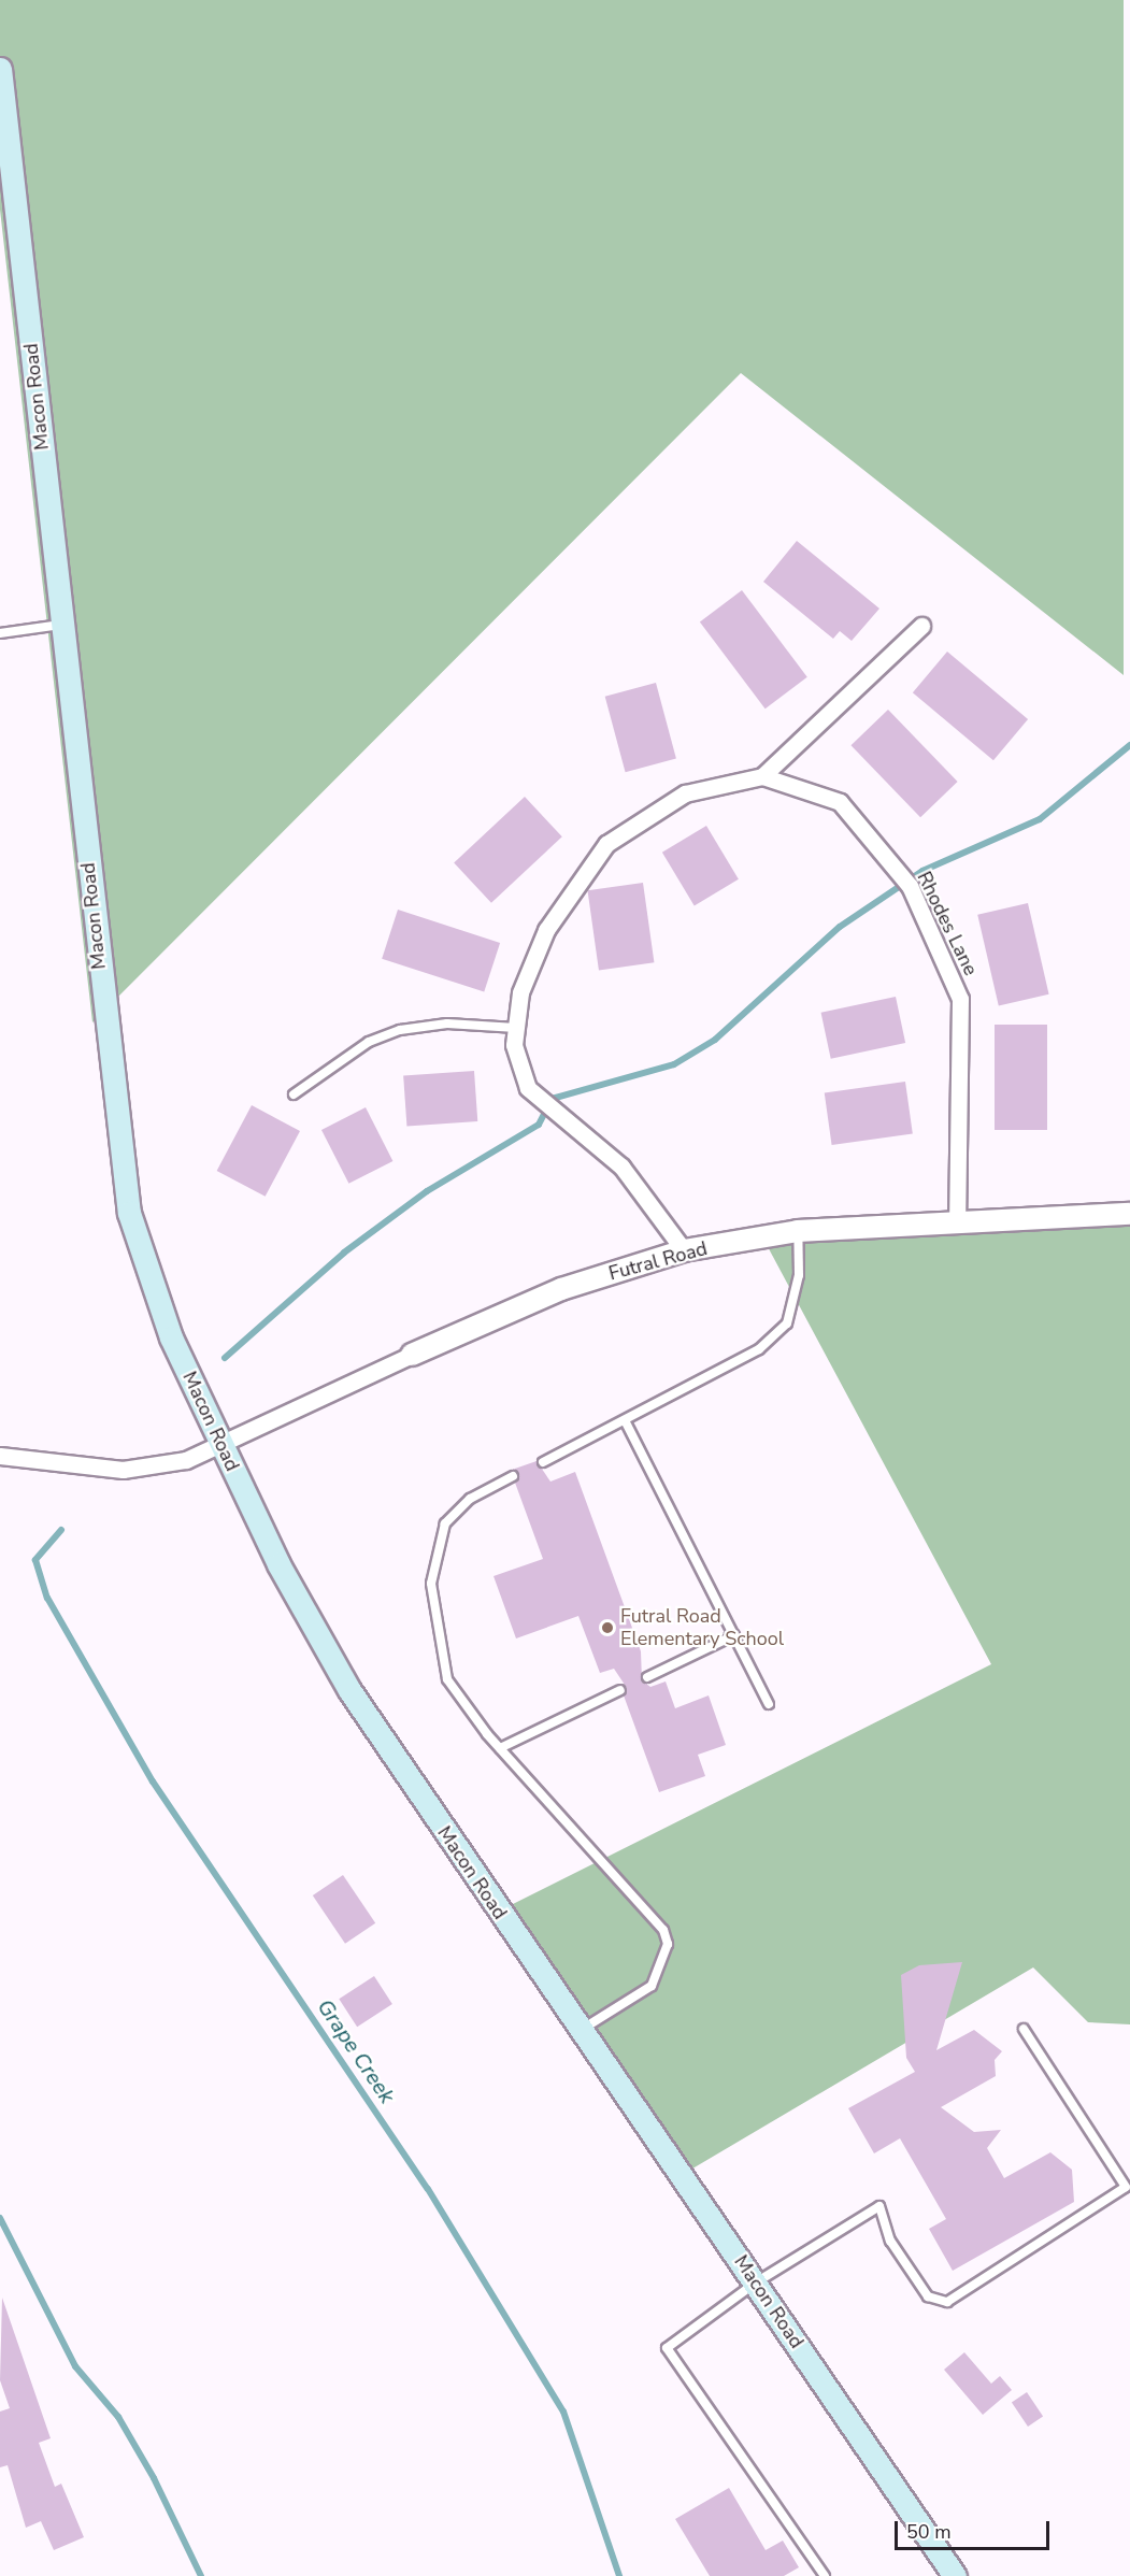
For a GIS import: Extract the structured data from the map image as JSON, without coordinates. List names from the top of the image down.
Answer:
{
  "streets": {
    "main road": ["Macon Road"],
    "street": ["Rhodes Lane", "Futral Road"]
  },
  "crossings": [
    ["Macon Road", "Futral Road"],
    ["Rhodes Lane", "Futral Road"]
  ],
  "water": ["Grape Creek"],
  "places": ["Futral Road Elementary School"],
  "scale_bar": "50 m"
}
